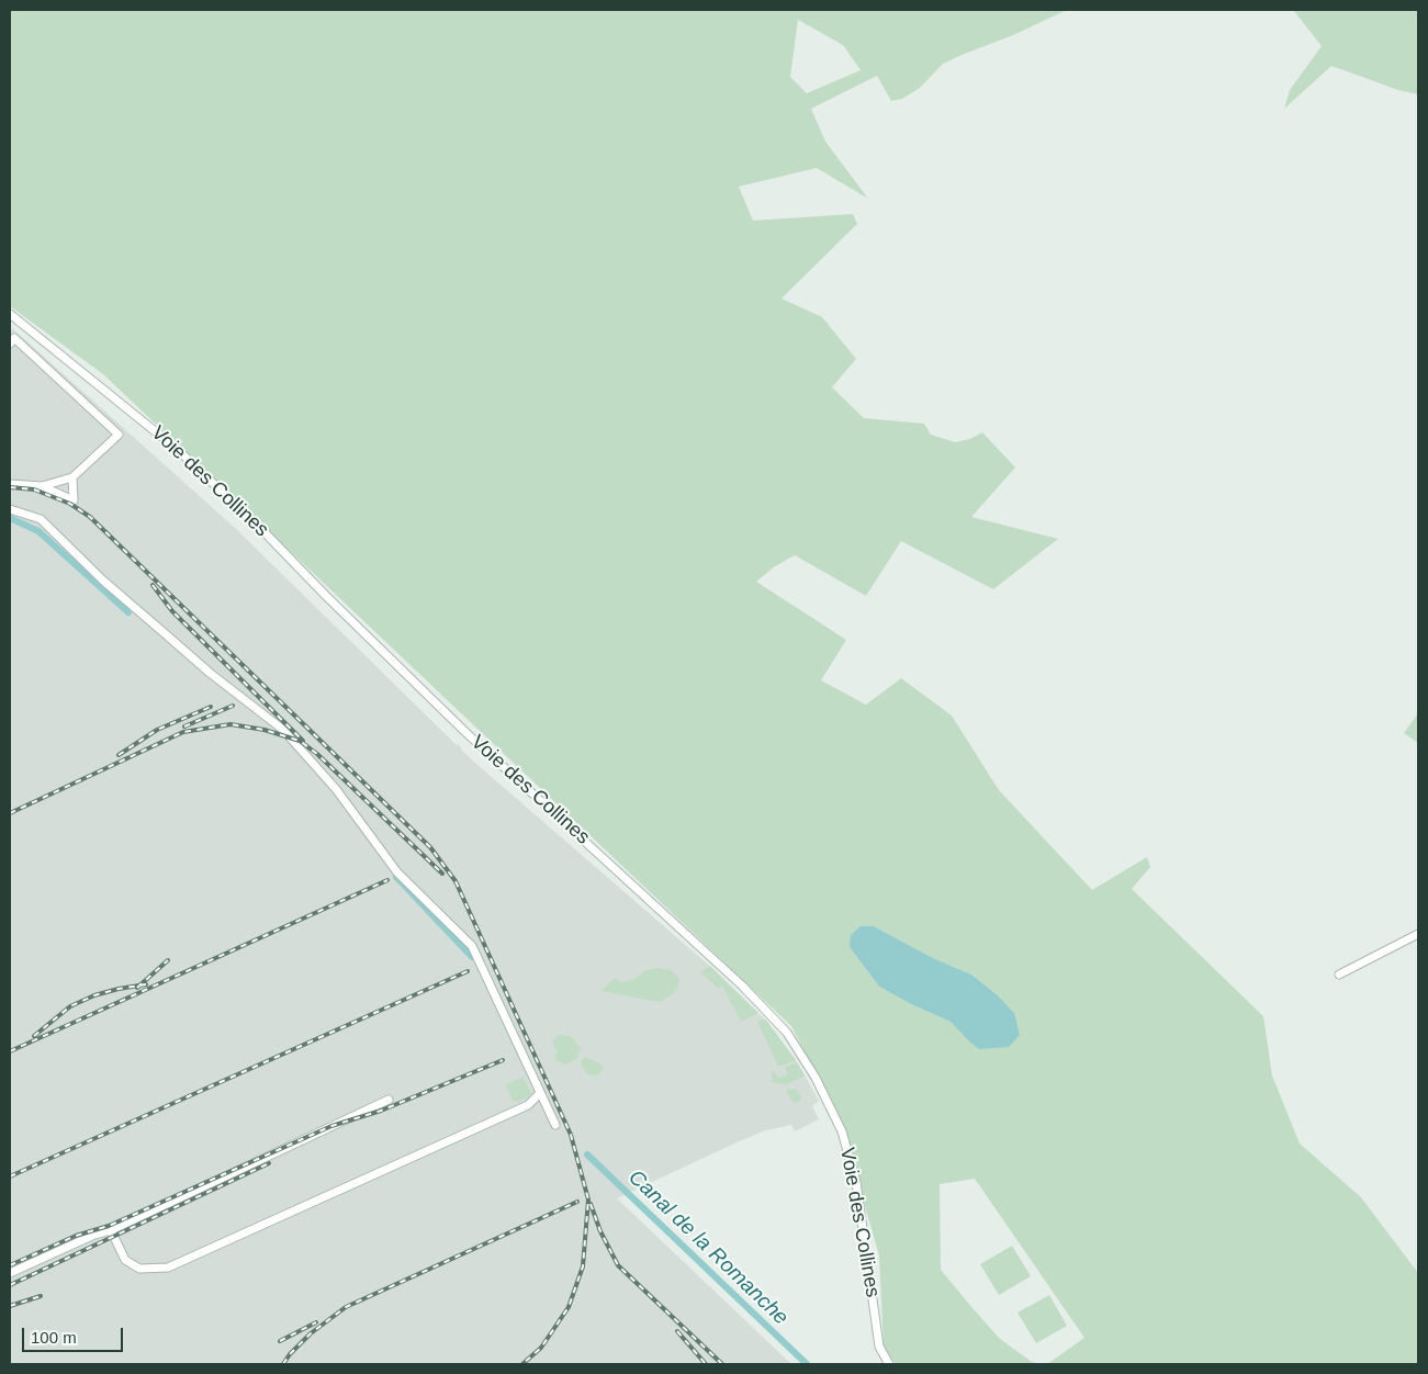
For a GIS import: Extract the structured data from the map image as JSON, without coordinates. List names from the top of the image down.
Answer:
{
  "streets": {
    "street": ["Voie des Collines"]
  },
  "water": ["Canal de la Romanche"],
  "scale_bar": "100 m"
}
